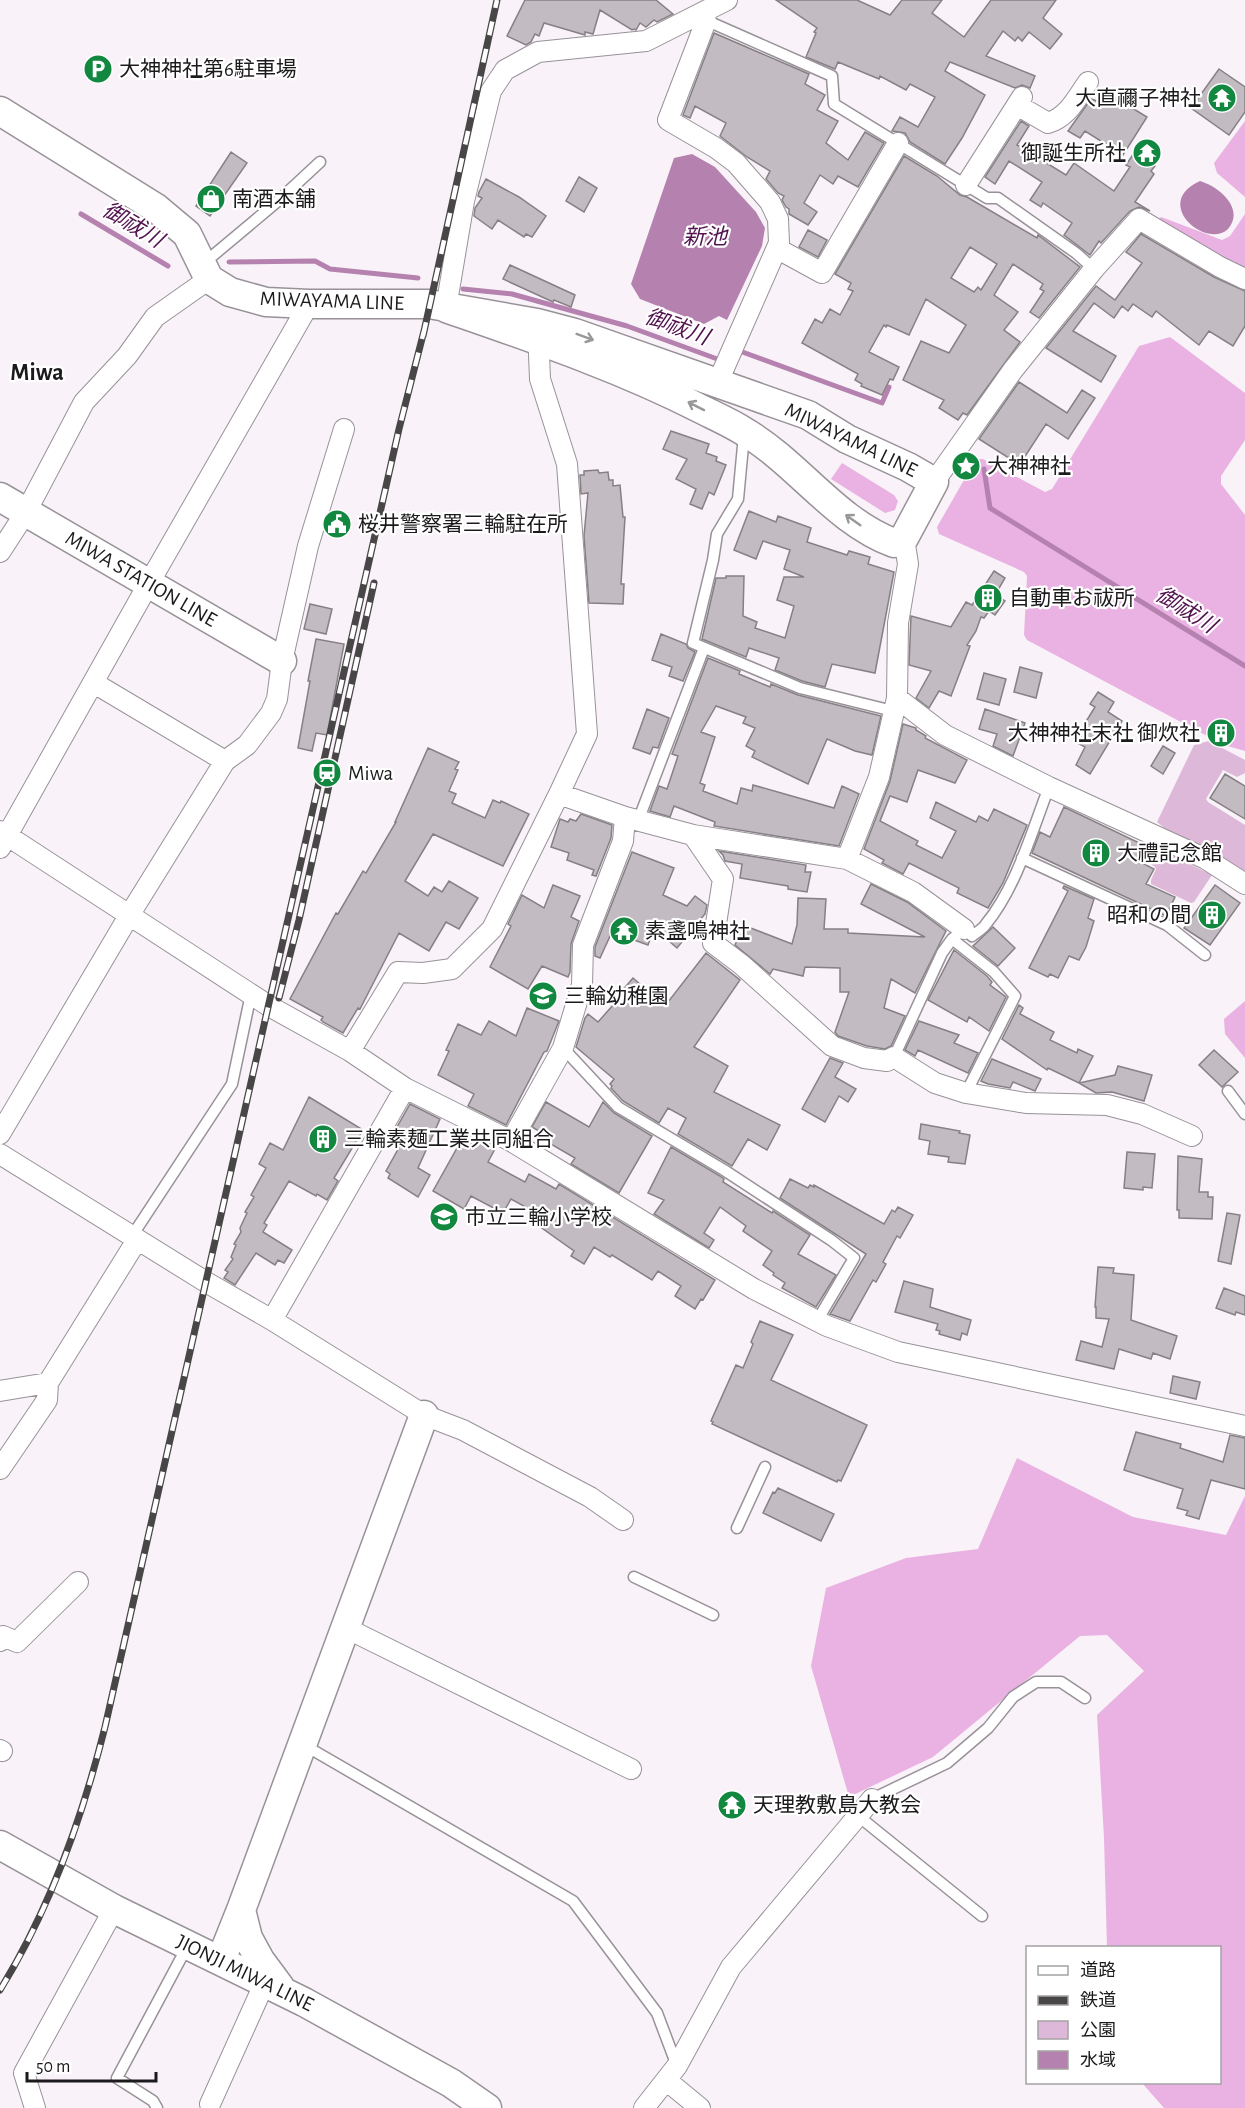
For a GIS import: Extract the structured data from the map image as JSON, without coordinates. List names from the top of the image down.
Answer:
{
  "streets": {
    "main road": ["MIWAYAMA LINE", "MIWA STATION LINE", "JIONJI MIWA LINE"]
  },
  "districts": ["Miwa"],
  "water": ["御祓川", "新池"],
  "places": {
    "parking": ["大神神社第6駐車場"],
    "temple": [
      "大直禰子神社",
      "御誕生所社",
      "素盞鳴神社",
      "天理教敷島大教会"
    ],
    "shop": ["南酒本舗"],
    "place": ["大神神社"],
    "public building": ["桜井警察署三輪駐在所"],
    "building": [
      "自動車お祓所",
      "大神神社末社 御炊社",
      "大禮記念館",
      "昭和の間",
      "三輪素麺工業共同組合"
    ],
    "station": ["Miwa"],
    "school or university": ["三輪幼稚園", "市立三輪小学校"]
  },
  "legend": [
    "道路",
    "鉄道",
    "公園",
    "水域"
  ],
  "scale_bar": "50 m"
}
